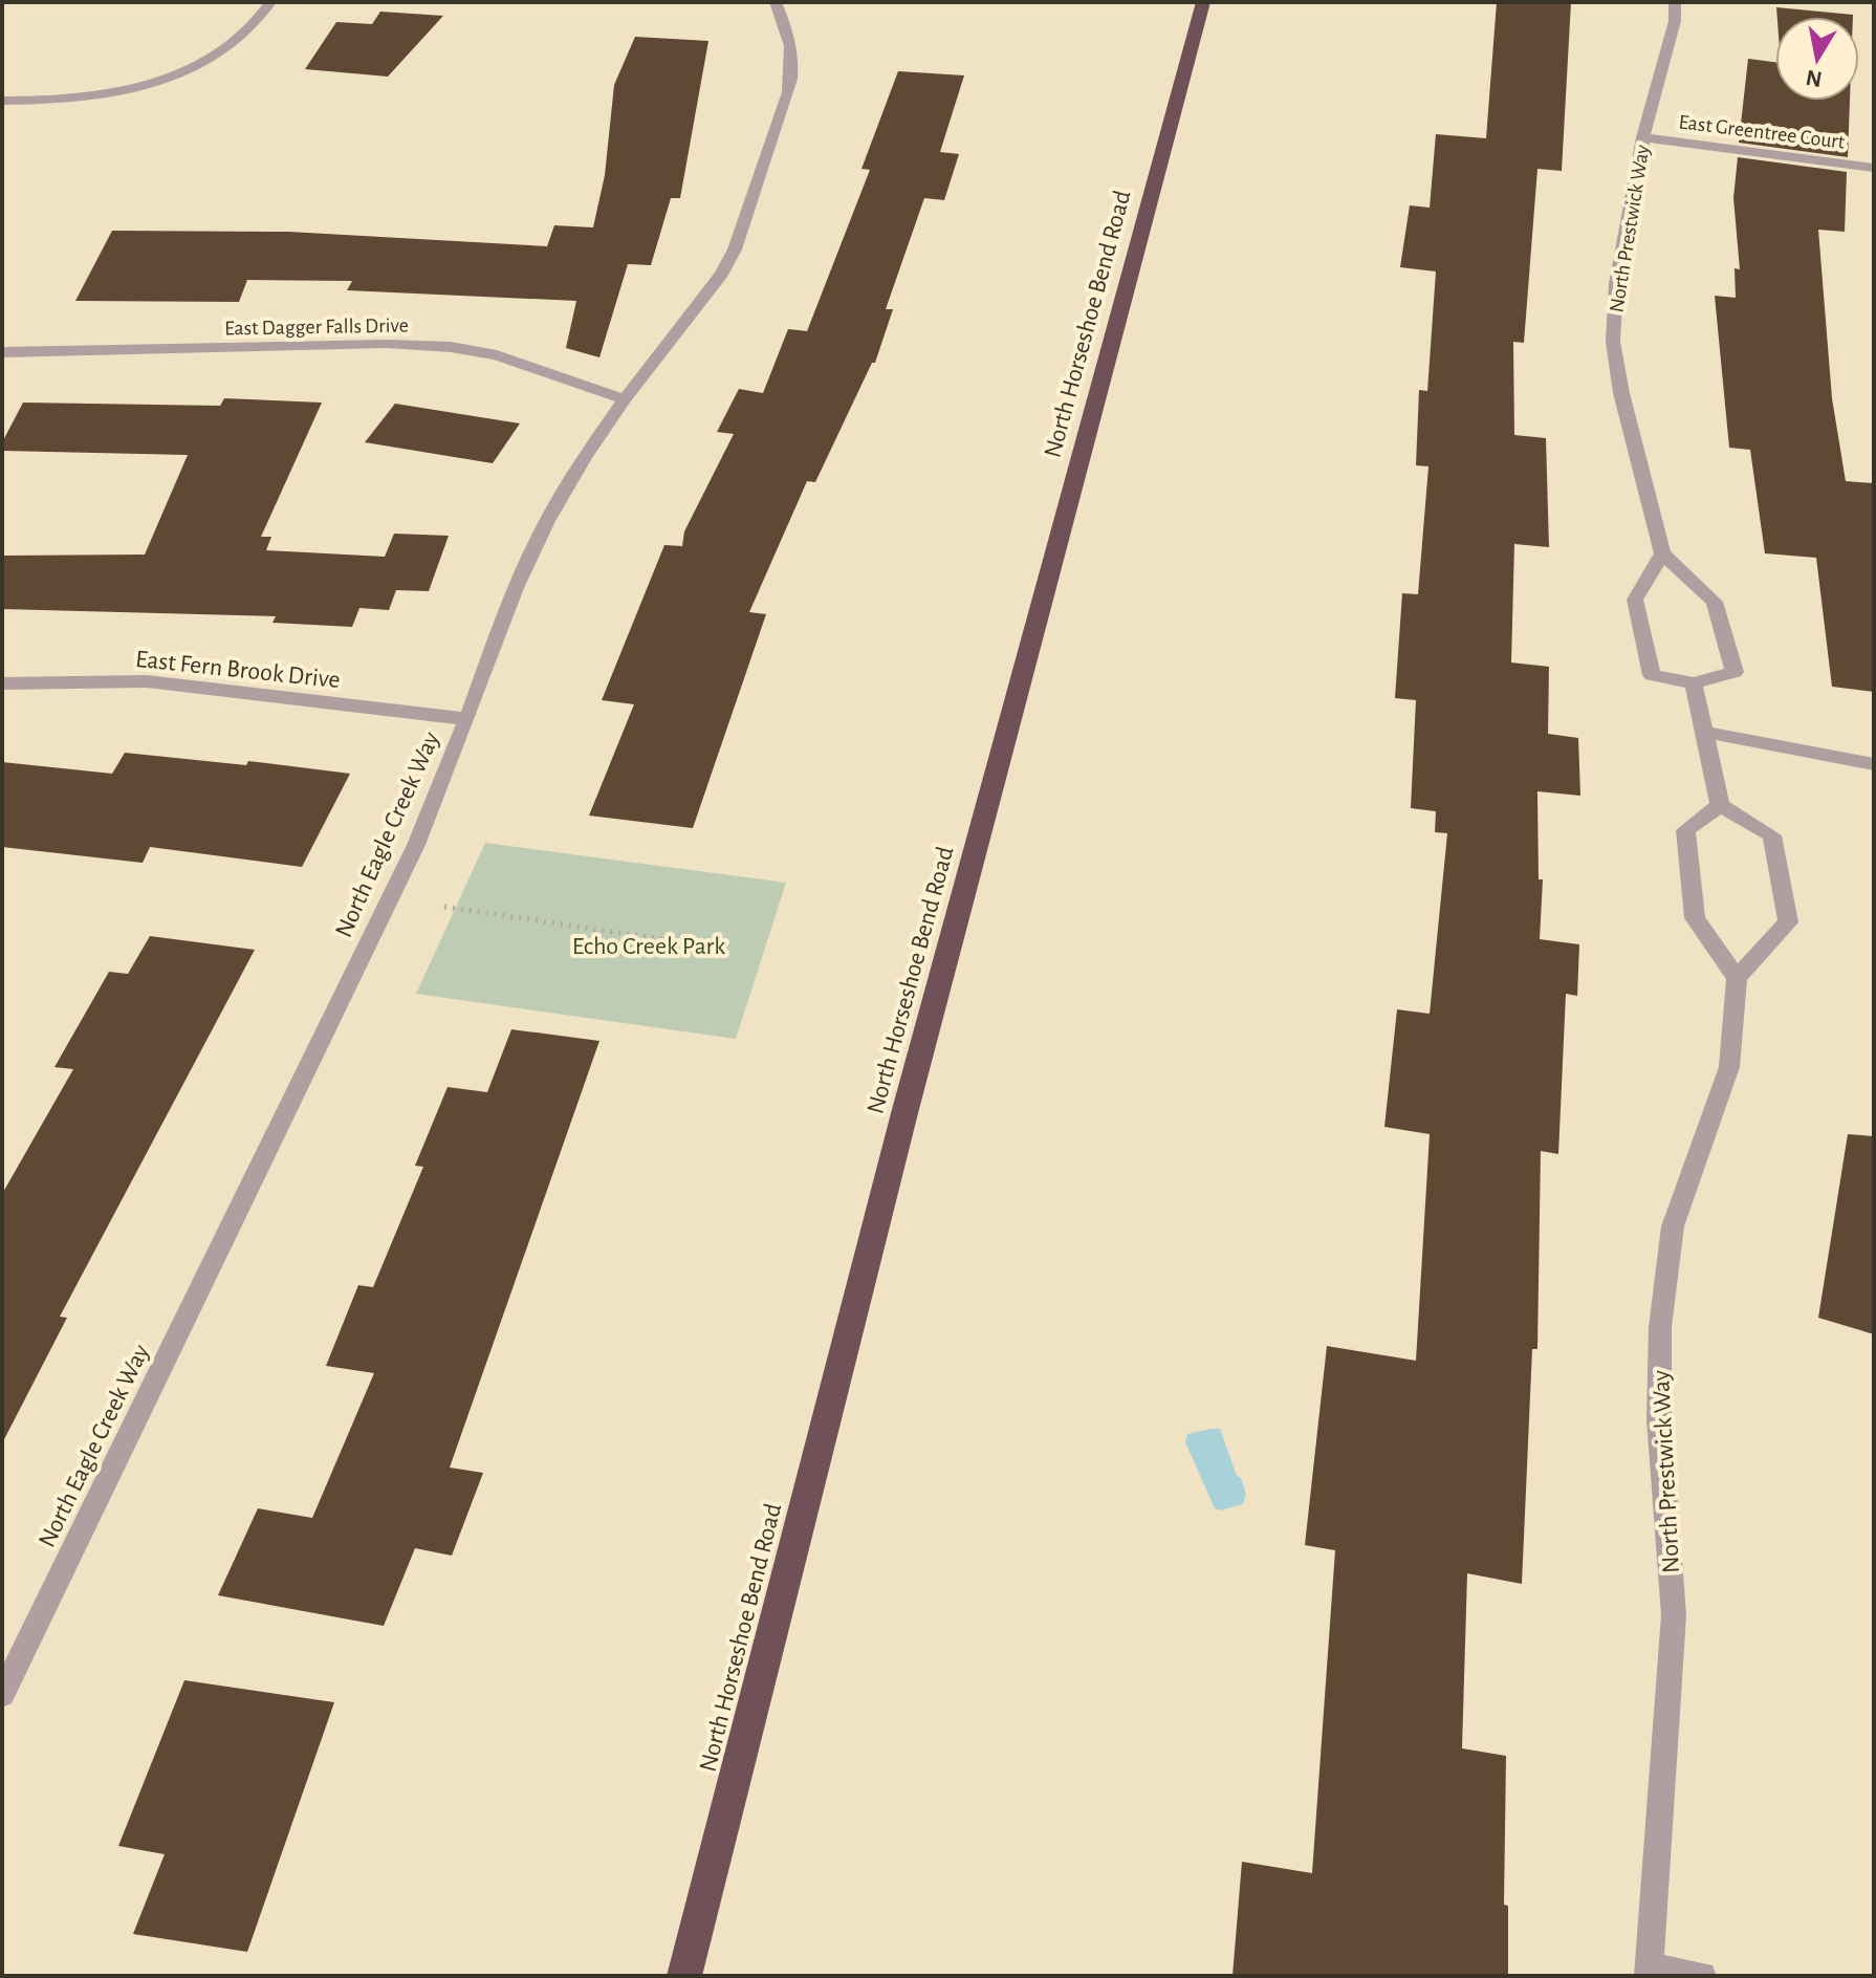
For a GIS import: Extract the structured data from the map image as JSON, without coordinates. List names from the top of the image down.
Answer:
{
  "streets": {
    "highway": ["North Horseshoe Bend Road"],
    "street": [
      "East Greentree Court",
      "North Prestwick Way",
      "East Dagger Falls Drive",
      "East Fern Brook Drive",
      "North Eagle Creek Way"
    ]
  },
  "crossings": [
    ["East Greentree Court", "North Prestwick Way"],
    ["East Dagger Falls Drive", "North Eagle Creek Way"],
    ["East Fern Brook Drive", "North Eagle Creek Way"]
  ],
  "parks": ["Echo Creek Park"],
  "north": "bottom"
}
